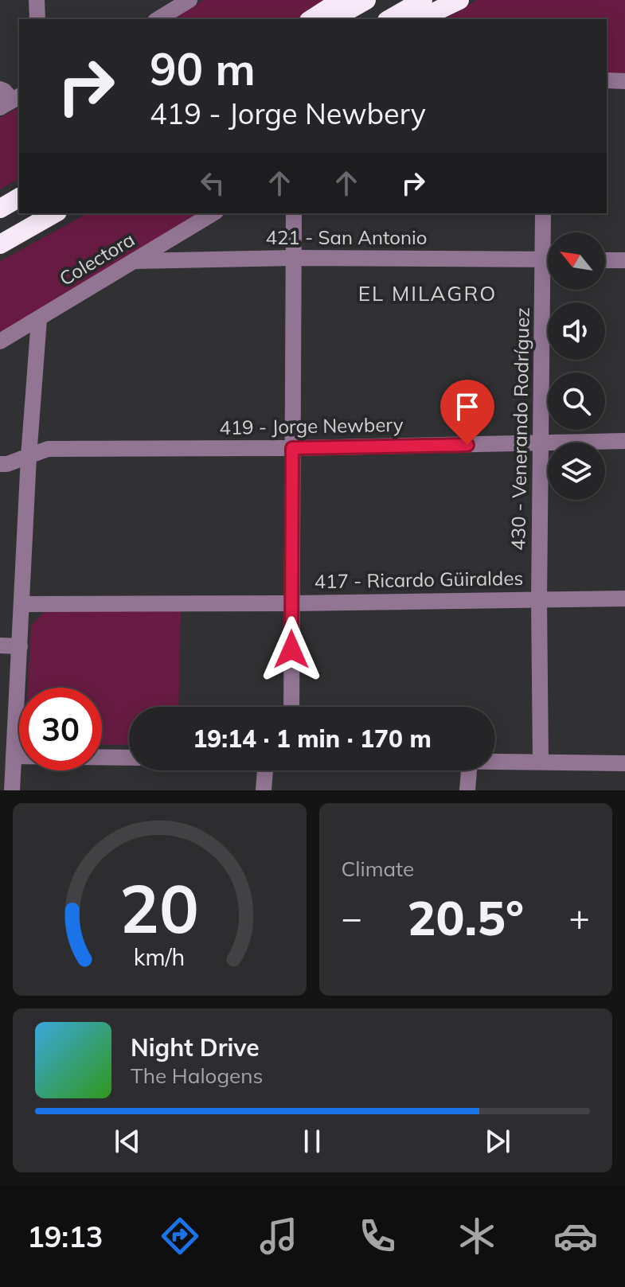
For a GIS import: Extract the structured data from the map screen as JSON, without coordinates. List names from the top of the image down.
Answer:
{
  "streets": {
    "street": [
      "421 - San Antonio",
      "Colectora",
      "419 - Jorge Newbery",
      "430 - Venerando Rodríguez",
      "417 - Ricardo Güiraldes"
    ]
  },
  "crossings": [
    ["421 - San Antonio", "Colectora"],
    ["419 - Jorge Newbery", "430 - Venerando Rodríguez"],
    ["430 - Venerando Rodríguez", "417 - Ricardo Güiraldes"]
  ],
  "districts": ["EL MILAGRO"],
  "north": "top left",
  "page": {
    "turn": ["90 m", "419 - Jorge Newbery"],
    "limit": "30",
    "trip": "19:14 · 1 min · 170 m",
    "tile": "Climate",
    "heat": ["−", "20.5°", "+"],
    "song": ["Night Drive", "The Halogens"],
    "tabs": "19:13",
    "gauge": ["20", "km/h"]
  }
}
